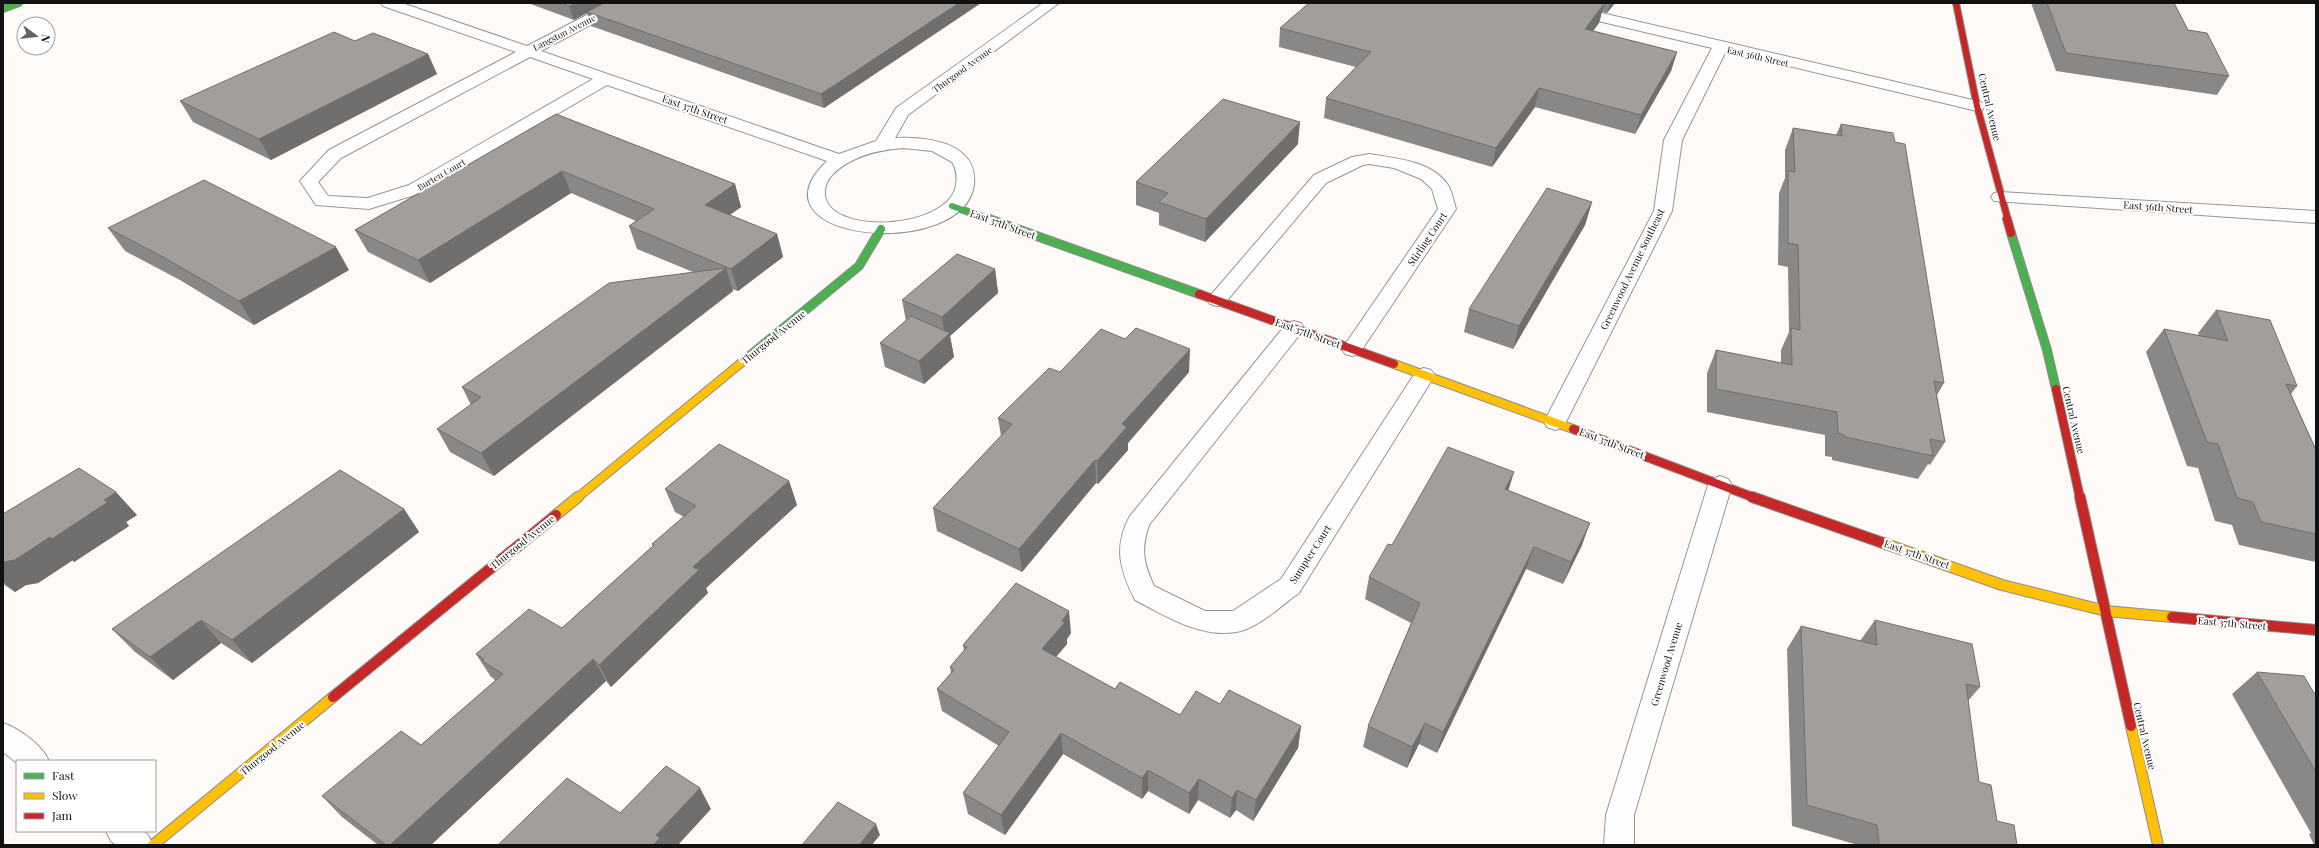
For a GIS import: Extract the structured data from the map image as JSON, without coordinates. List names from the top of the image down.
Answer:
{
  "streets": {
    "street": [
      "Langston Avenue",
      "East 36th Street",
      "Thurgood Avenue",
      "Central Avenue",
      "East 37th Street",
      "Burten Court",
      "Stirling Court",
      "Greenwood Avenue Southeast",
      "Sumpter Court",
      "Greenwood Avenue"
    ]
  },
  "crossings": [
    ["Langston Avenue", "East 37th Street"],
    ["Langston Avenue", "Burten Court"],
    ["East 36th Street", "Central Avenue"],
    ["East 36th Street", "Greenwood Avenue Southeast"],
    ["Thurgood Avenue", "East 37th Street"],
    ["Central Avenue", "East 37th Street"],
    ["East 37th Street", "Burten Court"],
    ["East 37th Street", "Stirling Court"],
    ["East 37th Street", "Greenwood Avenue Southeast"],
    ["East 37th Street", "Sumpter Court"],
    ["East 37th Street", "Greenwood Avenue"]
  ],
  "legend": ["Fast", "Slow", "Jam"],
  "north": "right"
}
